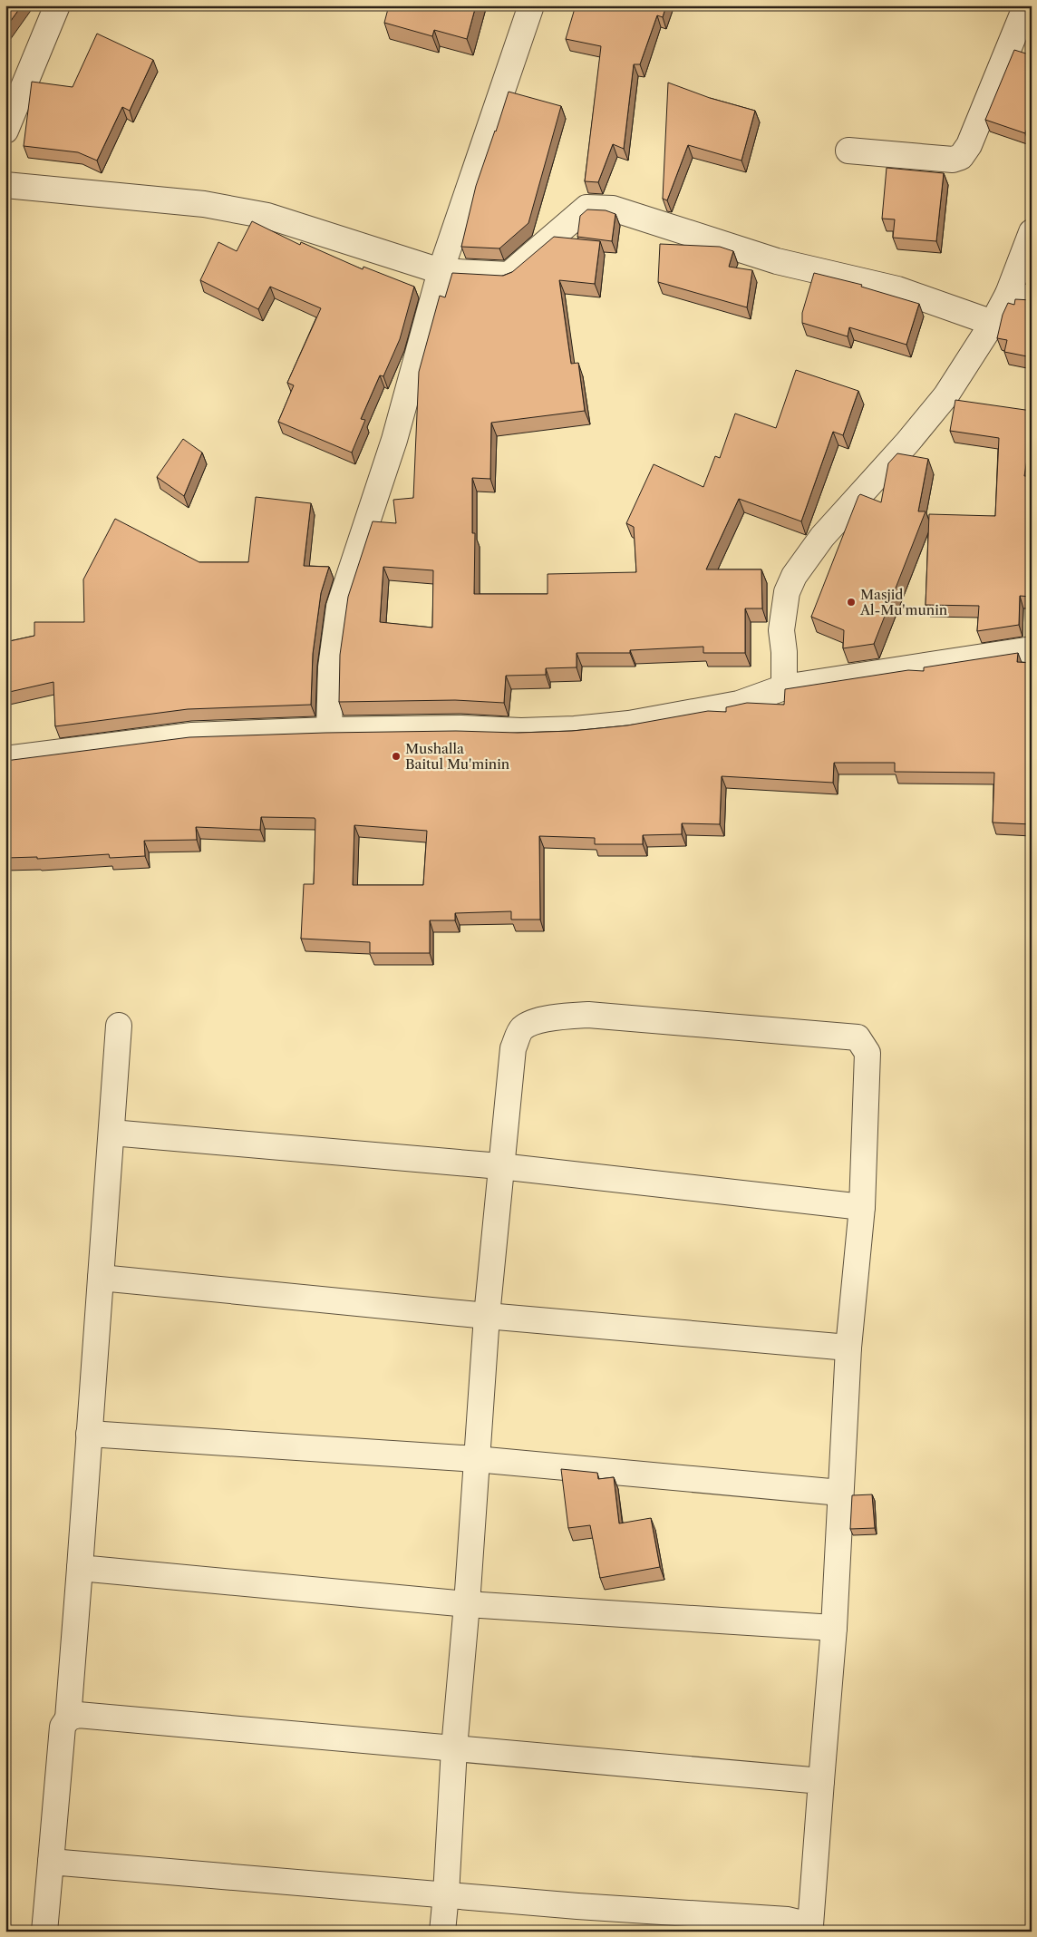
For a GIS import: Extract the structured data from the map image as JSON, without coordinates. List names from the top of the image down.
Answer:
{
  "places": ["Masjid Al-Mu'munin", "Mushalla Baitul Mu'minin"]
}
